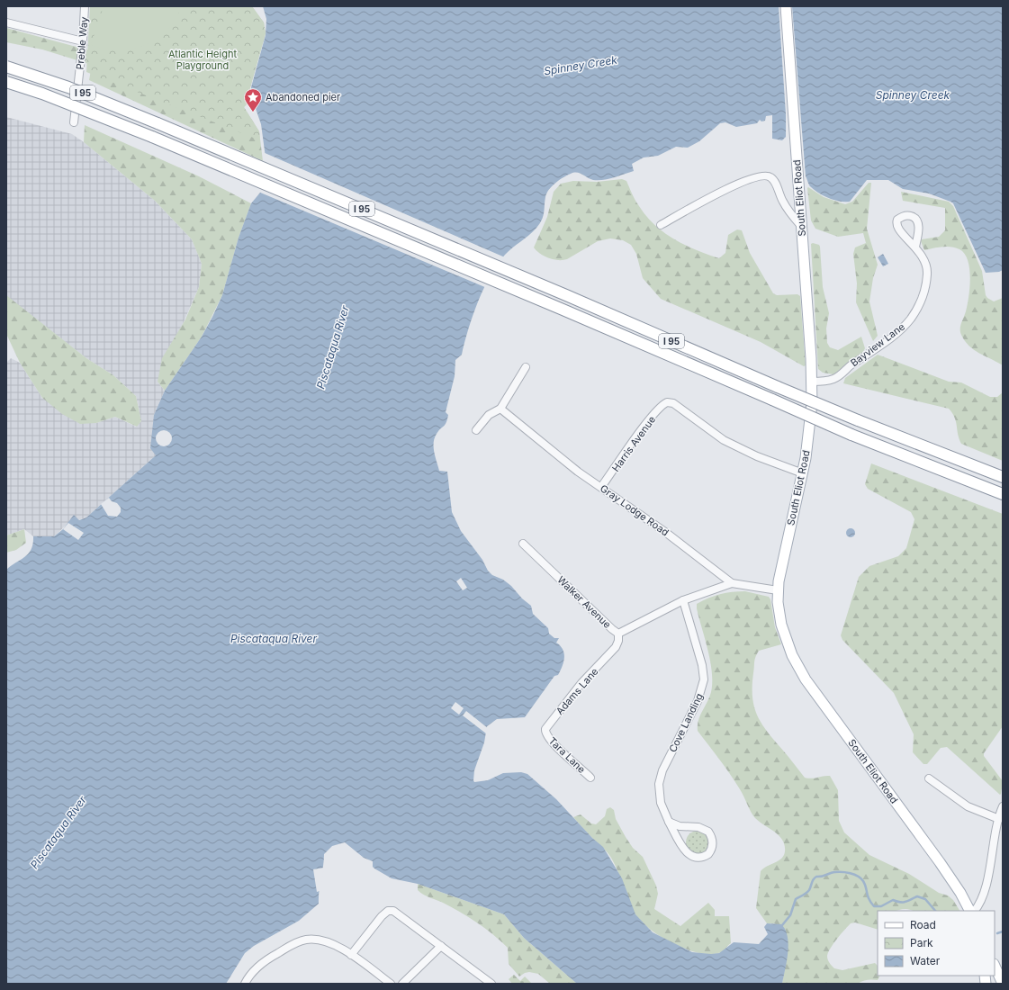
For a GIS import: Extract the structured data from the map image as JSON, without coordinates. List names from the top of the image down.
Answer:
{
  "streets": {
    "highway": ["I 95"],
    "main road": ["South Eliot Road"],
    "street": [
      "Preble Way",
      "Bayview Lane",
      "Harris Avenue",
      "Gray Lodge Road",
      "Walker Avenue",
      "Adams Lane",
      "Cove Landing",
      "Tara Lane"
    ]
  },
  "crossings": [
    ["South Eliot Road", "Bayview Lane"],
    ["South Eliot Road", "Harris Avenue"],
    ["South Eliot Road", "Gray Lodge Road"],
    ["Harris Avenue", "Gray Lodge Road"],
    ["Gray Lodge Road", "Walker Avenue"],
    ["Walker Avenue", "Adams Lane"],
    ["Walker Avenue", "Cove Landing"],
    ["Adams Lane", "Tara Lane"]
  ],
  "water": ["Spinney Creek", "Piscataqua River"],
  "parks": ["Atlantic Height Playground"],
  "places": {
    "place": ["Abandoned pier"]
  },
  "legend": ["Road", "Park", "Water"]
}
